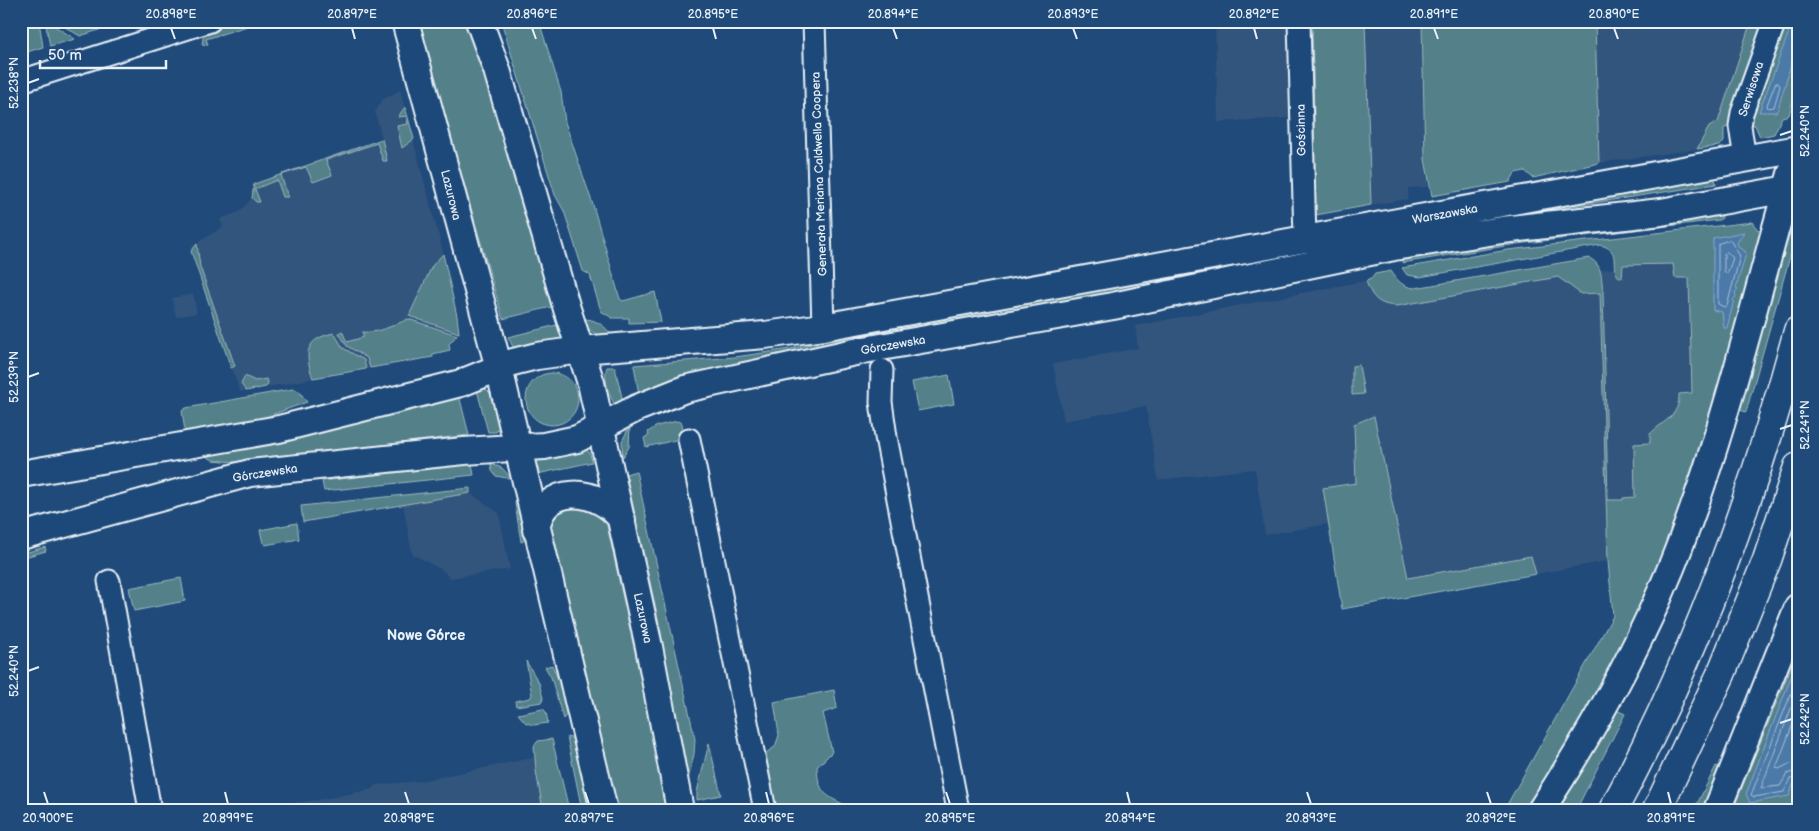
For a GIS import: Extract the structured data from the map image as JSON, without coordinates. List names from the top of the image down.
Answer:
{
  "streets": {
    "main road": ["Lazurowa", "Warszawska", "Górczewska"],
    "street": ["Serwisowa", "Gościnna", "Generała Meriana Caldwella Coopera"]
  },
  "crossings": [
    ["Serwisowa", "Warszawska"],
    ["Gościnna", "Warszawska"],
    ["Generała Meriana Caldwella Coopera", "Warszawska"],
    ["Lazurowa", "Górczewska"],
    ["Warszawska", "Górczewska"]
  ],
  "districts": ["Nowe Górce"],
  "scale_bar": "50 m",
  "coordinates": [
    "20.898°E",
    "20.897°E",
    "20.896°E",
    "20.895°E",
    "20.894°E",
    "20.893°E",
    "20.892°E",
    "20.891°E",
    "20.890°E",
    "52.238°N",
    "52.240°N",
    "52.239°N",
    "52.241°N",
    "52.242°N",
    "20.900°E",
    "20.899°E"
  ]
}
